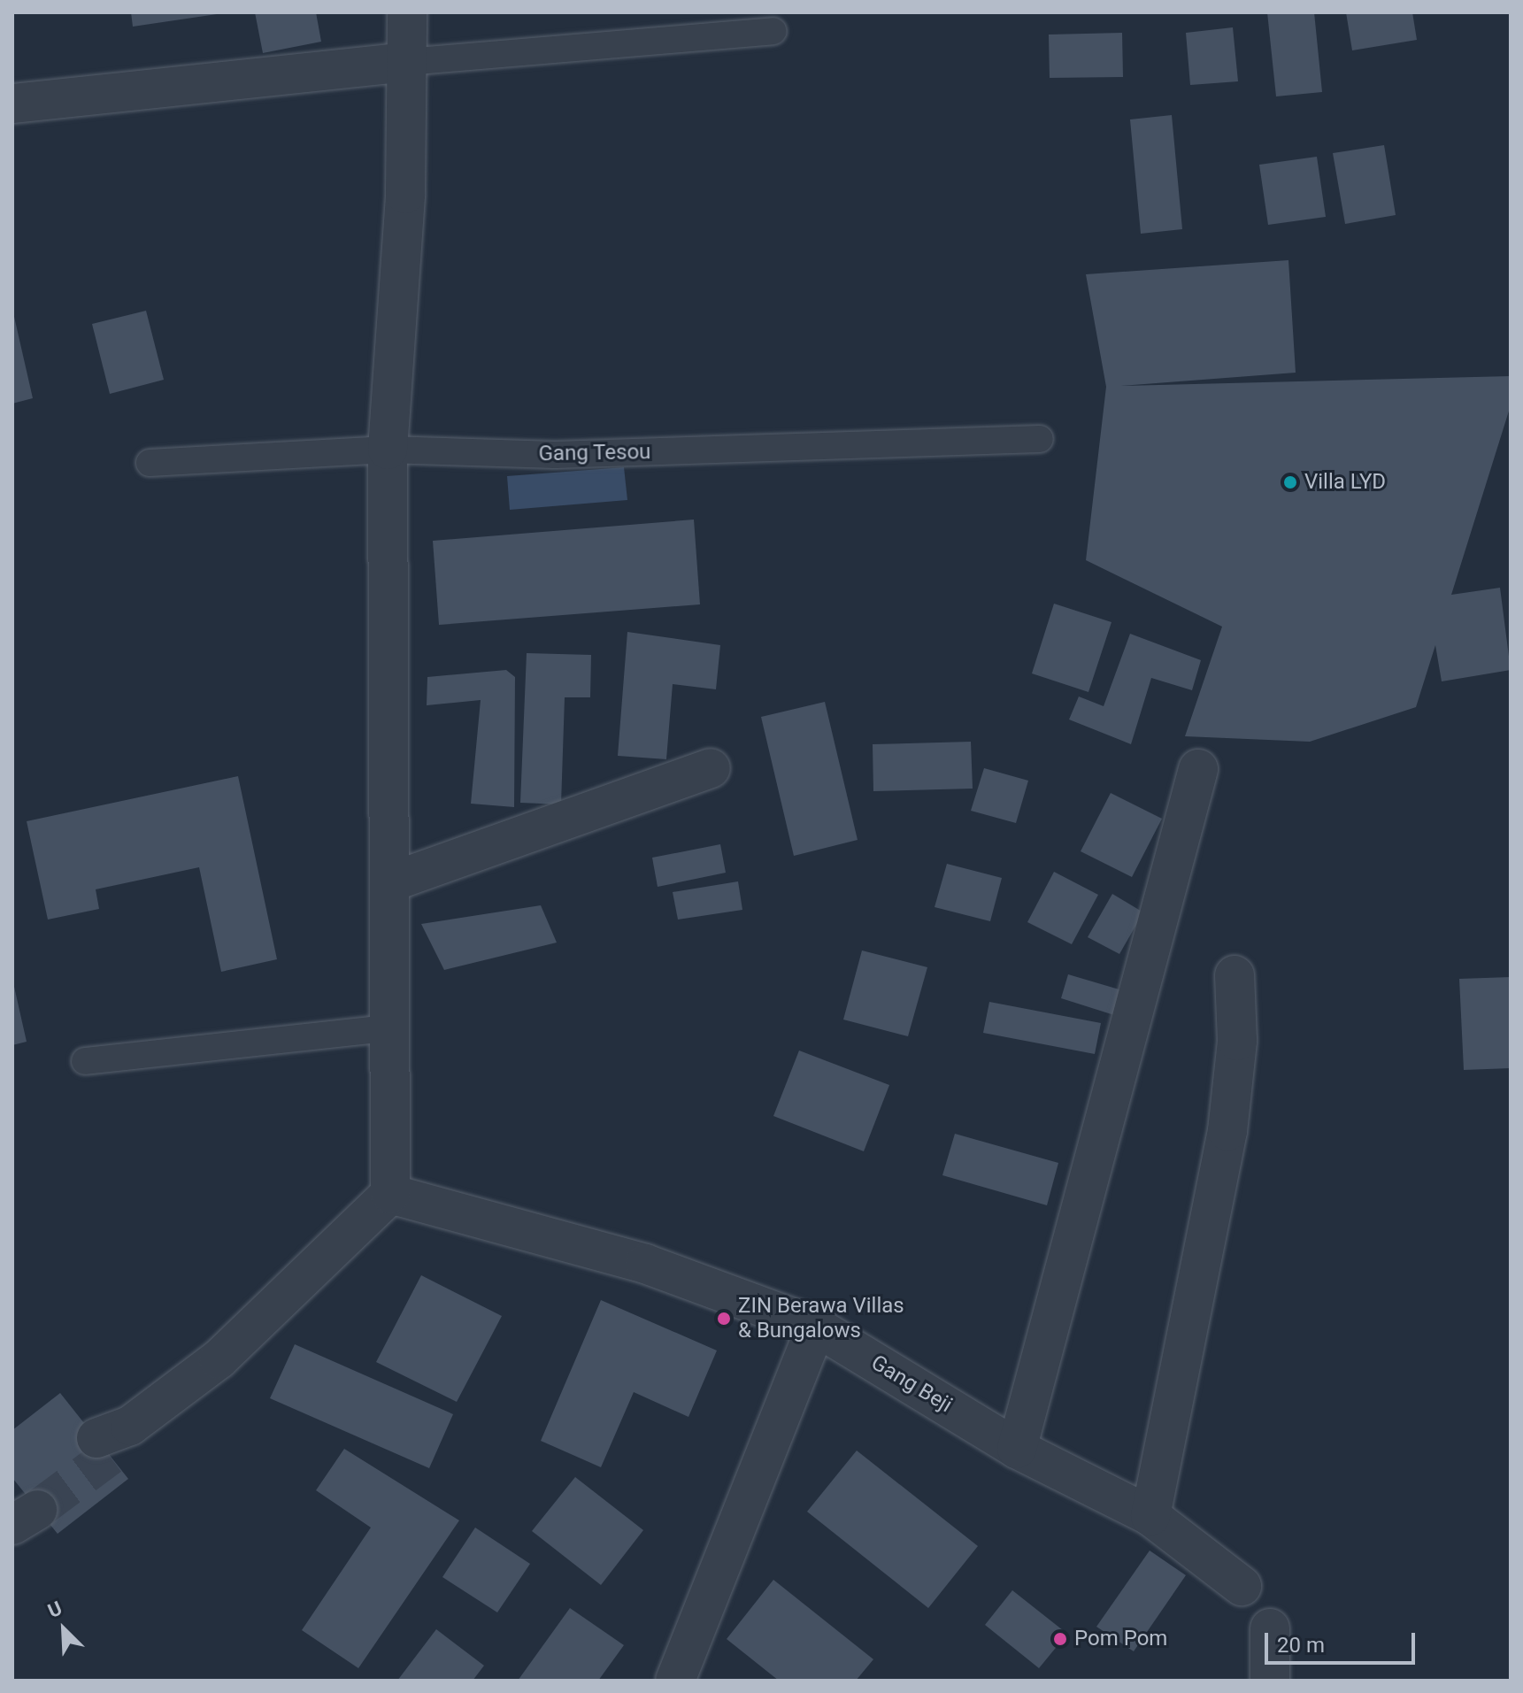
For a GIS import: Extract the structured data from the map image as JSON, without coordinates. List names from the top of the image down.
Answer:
{
  "streets": {
    "street": ["Gang Beji"],
    "lane": ["Gang Tesou"]
  },
  "places": ["Villa LYD", "ZIN Berawa Villas & Bungalows", "Pom Pom"],
  "scale_bar": "20 m",
  "north": "top left"
}
